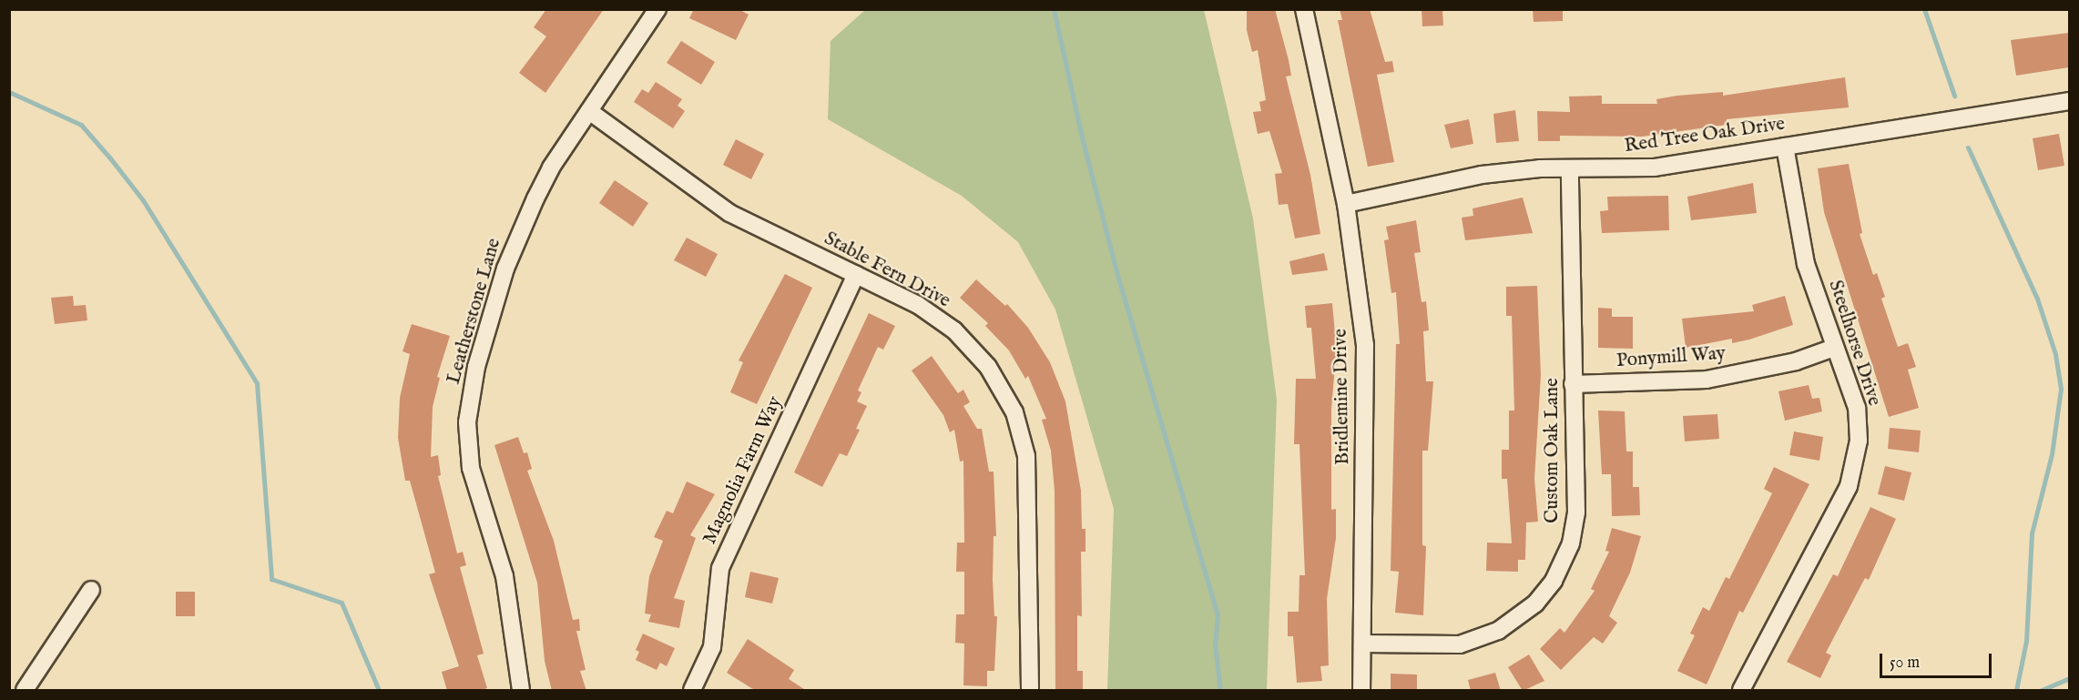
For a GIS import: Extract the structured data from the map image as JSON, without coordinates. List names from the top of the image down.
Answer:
{
  "streets": {
    "street": [
      "Red Tree Oak Drive",
      "Stable Fern Drive",
      "Leatherstone Lane",
      "Steelhorse Drive",
      "Ponymill Way",
      "Bridlemine Drive",
      "Custom Oak Lane",
      "Magnolia Farm Way"
    ]
  },
  "crossings": [
    ["Red Tree Oak Drive", "Steelhorse Drive"],
    ["Red Tree Oak Drive", "Bridlemine Drive"],
    ["Red Tree Oak Drive", "Custom Oak Lane"],
    ["Stable Fern Drive", "Leatherstone Lane"],
    ["Stable Fern Drive", "Magnolia Farm Way"],
    ["Steelhorse Drive", "Ponymill Way"],
    ["Ponymill Way", "Custom Oak Lane"],
    ["Bridlemine Drive", "Custom Oak Lane"]
  ],
  "scale_bar": "50 m"
}
